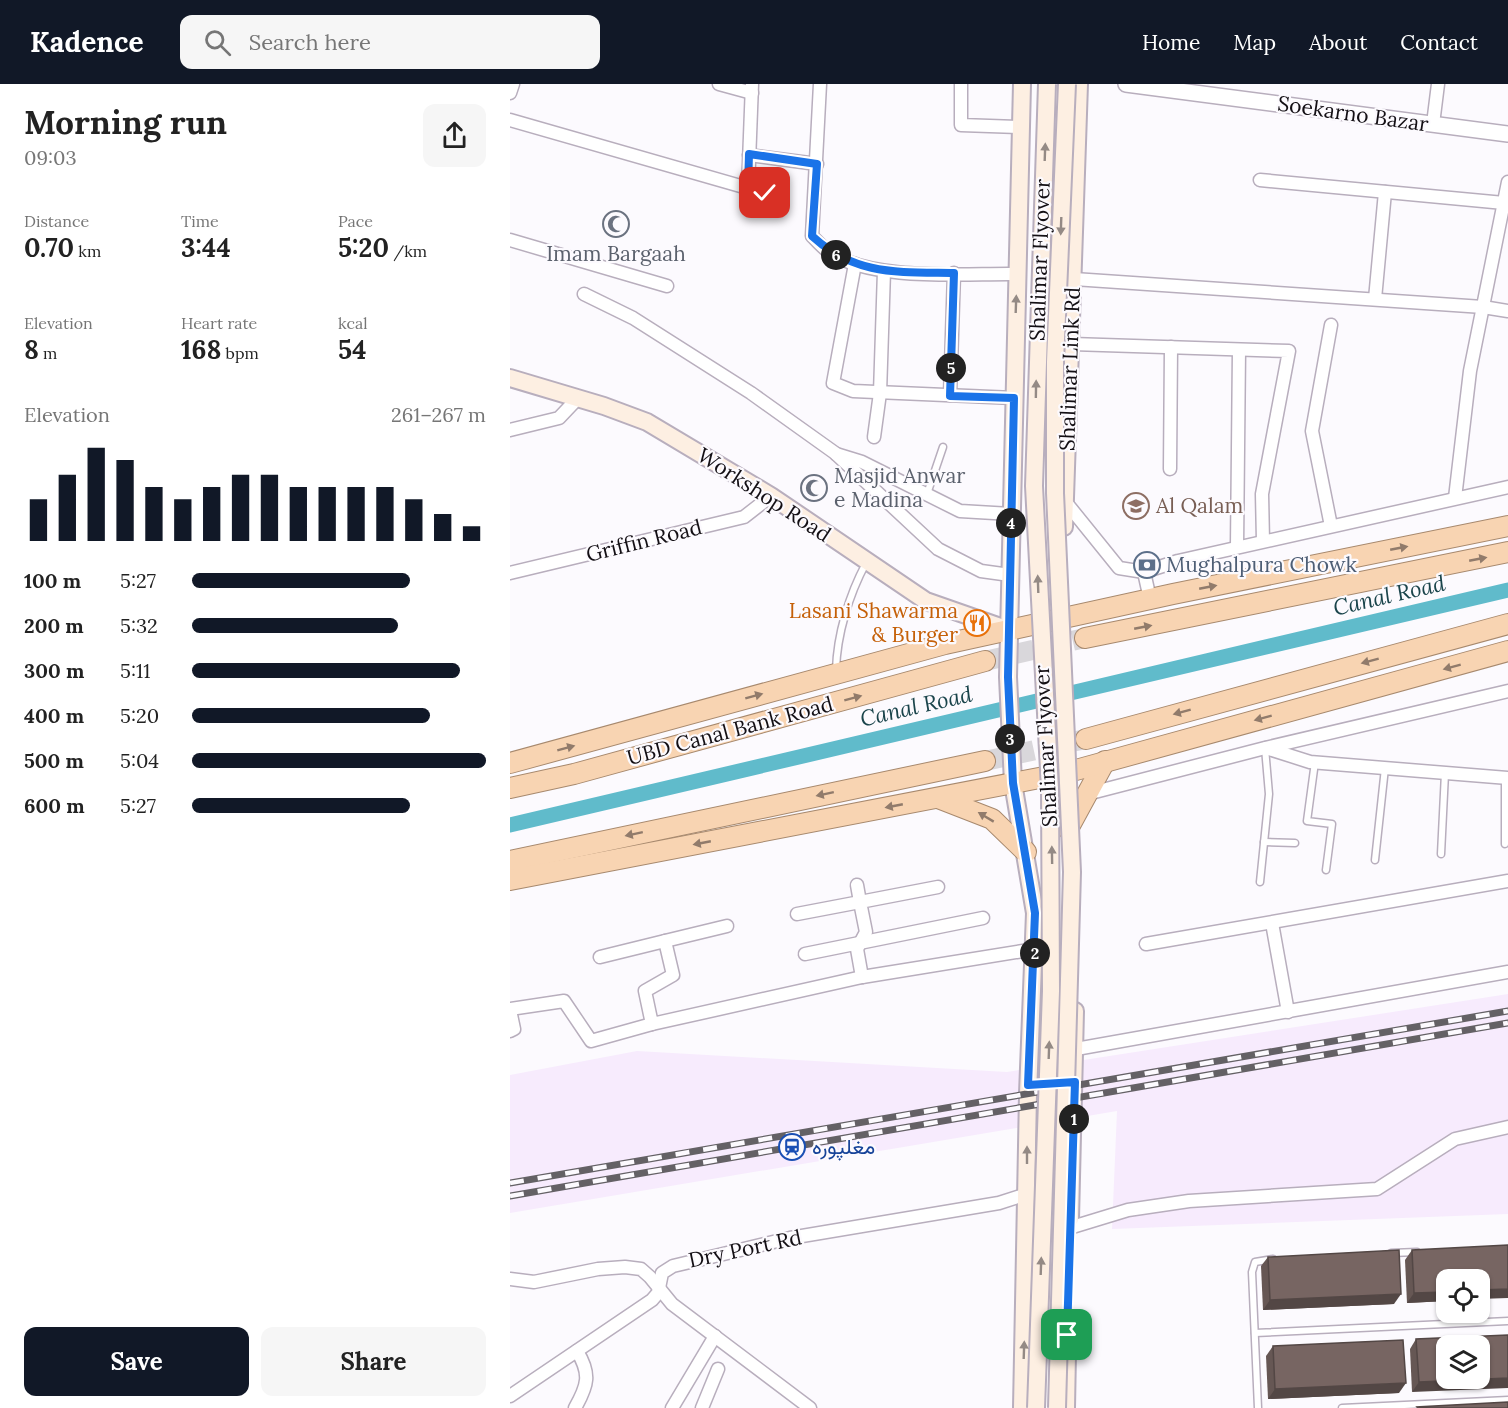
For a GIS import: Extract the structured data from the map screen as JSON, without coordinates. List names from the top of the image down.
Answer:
{
  "streets": {
    "highway": ["UBD Canal Bank Road"],
    "main road": ["Shalimar Flyover", "Shalimar Link Rd", "Workshop Road"],
    "street": ["Soekarno Bazar", "Griffin Road", "Dry Port Rd"]
  },
  "crossings": [
    ["Workshop Road", "Griffin Road"]
  ],
  "water": ["Canal Road"],
  "places": {
    "mosque": ["Imam Bargaah", "Masjid Anwar e Madina"],
    "school or university": ["Al Qalam"],
    "bank": ["Mughalpura Chowk"],
    "restaurant": ["Lasani Shawarma & Burger"],
    "station": ["مغلپورہ"]
  },
  "page": {
    "header": "Kadence",
    "search": "Search here",
    "nav": [
      "Home",
      "Map",
      "About",
      "Contact"
    ],
    "heading": ["Morning run", "09:03"],
    "stats": [
      ["Distance", "0.70 km"],
      ["Time", "3:44"],
      ["Pace", "5:20 /km"],
      ["Elevation", "8 m"],
      ["Heart rate", "168 bpm"],
      ["kcal", "54"]
    ],
    "pins": [
      "6",
      "5",
      "4",
      "3",
      "2",
      "1"
    ],
    "chart": ["Elevation", "261–267 m"],
    "list": [
      {
        "name": "100 m",
        "note": "5:27"
      },
      {
        "name": "200 m",
        "note": "5:32"
      },
      {
        "name": "300 m",
        "note": "5:11"
      },
      {
        "name": "400 m",
        "note": "5:20"
      },
      {
        "name": "500 m",
        "note": "5:04"
      },
      {
        "name": "600 m",
        "note": "5:27"
      }
    ],
    "buttons": ["Save", "Share"]
  }
}
